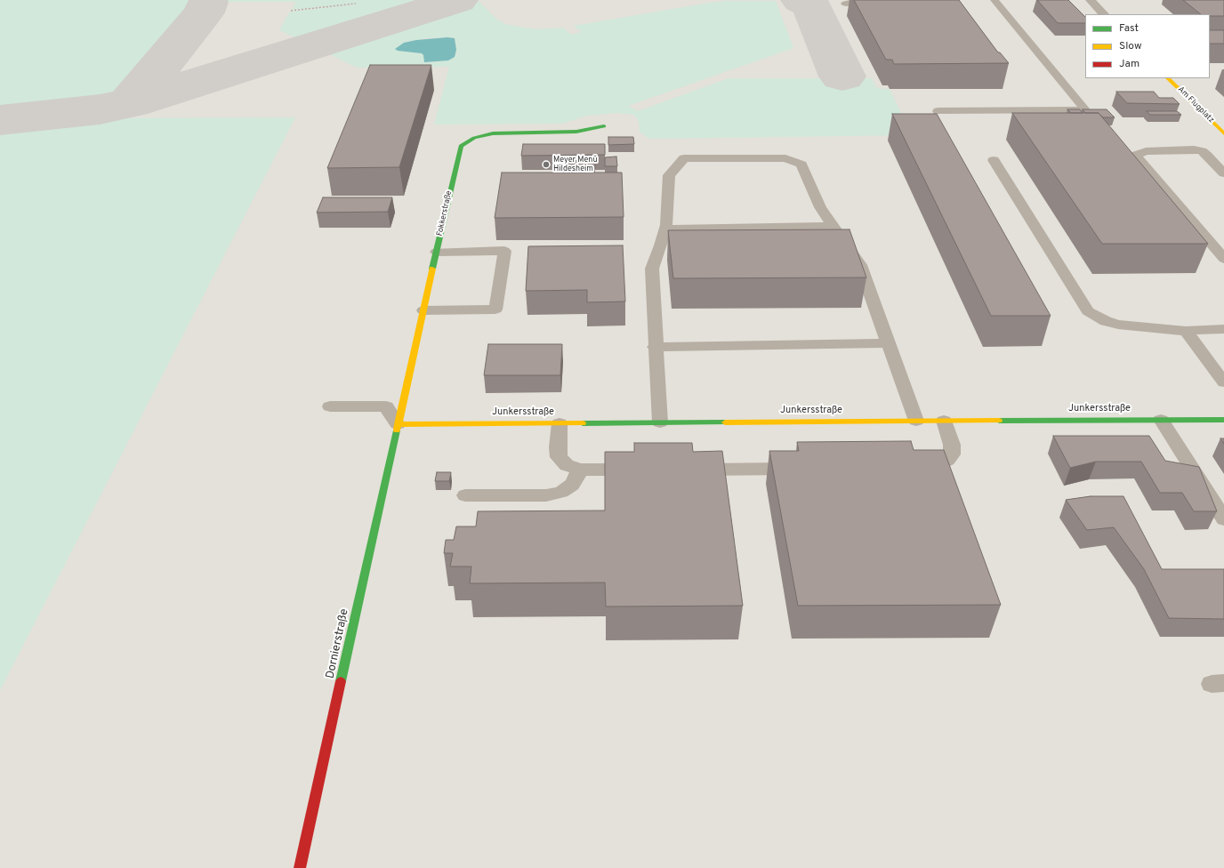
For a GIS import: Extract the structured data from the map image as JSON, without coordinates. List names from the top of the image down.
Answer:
{
  "streets": {
    "street": [
      "Am Flugplatz",
      "Fokkerstraße",
      "Junkersstraße",
      "Dornierstraße"
    ]
  },
  "crossings": [
    ["Fokkerstraße", "Junkersstraße"],
    ["Fokkerstraße", "Dornierstraße"],
    ["Junkersstraße", "Dornierstraße"]
  ],
  "places": ["Meyer Menü Hildesheim"],
  "legend": ["Fast", "Slow", "Jam"]
}
